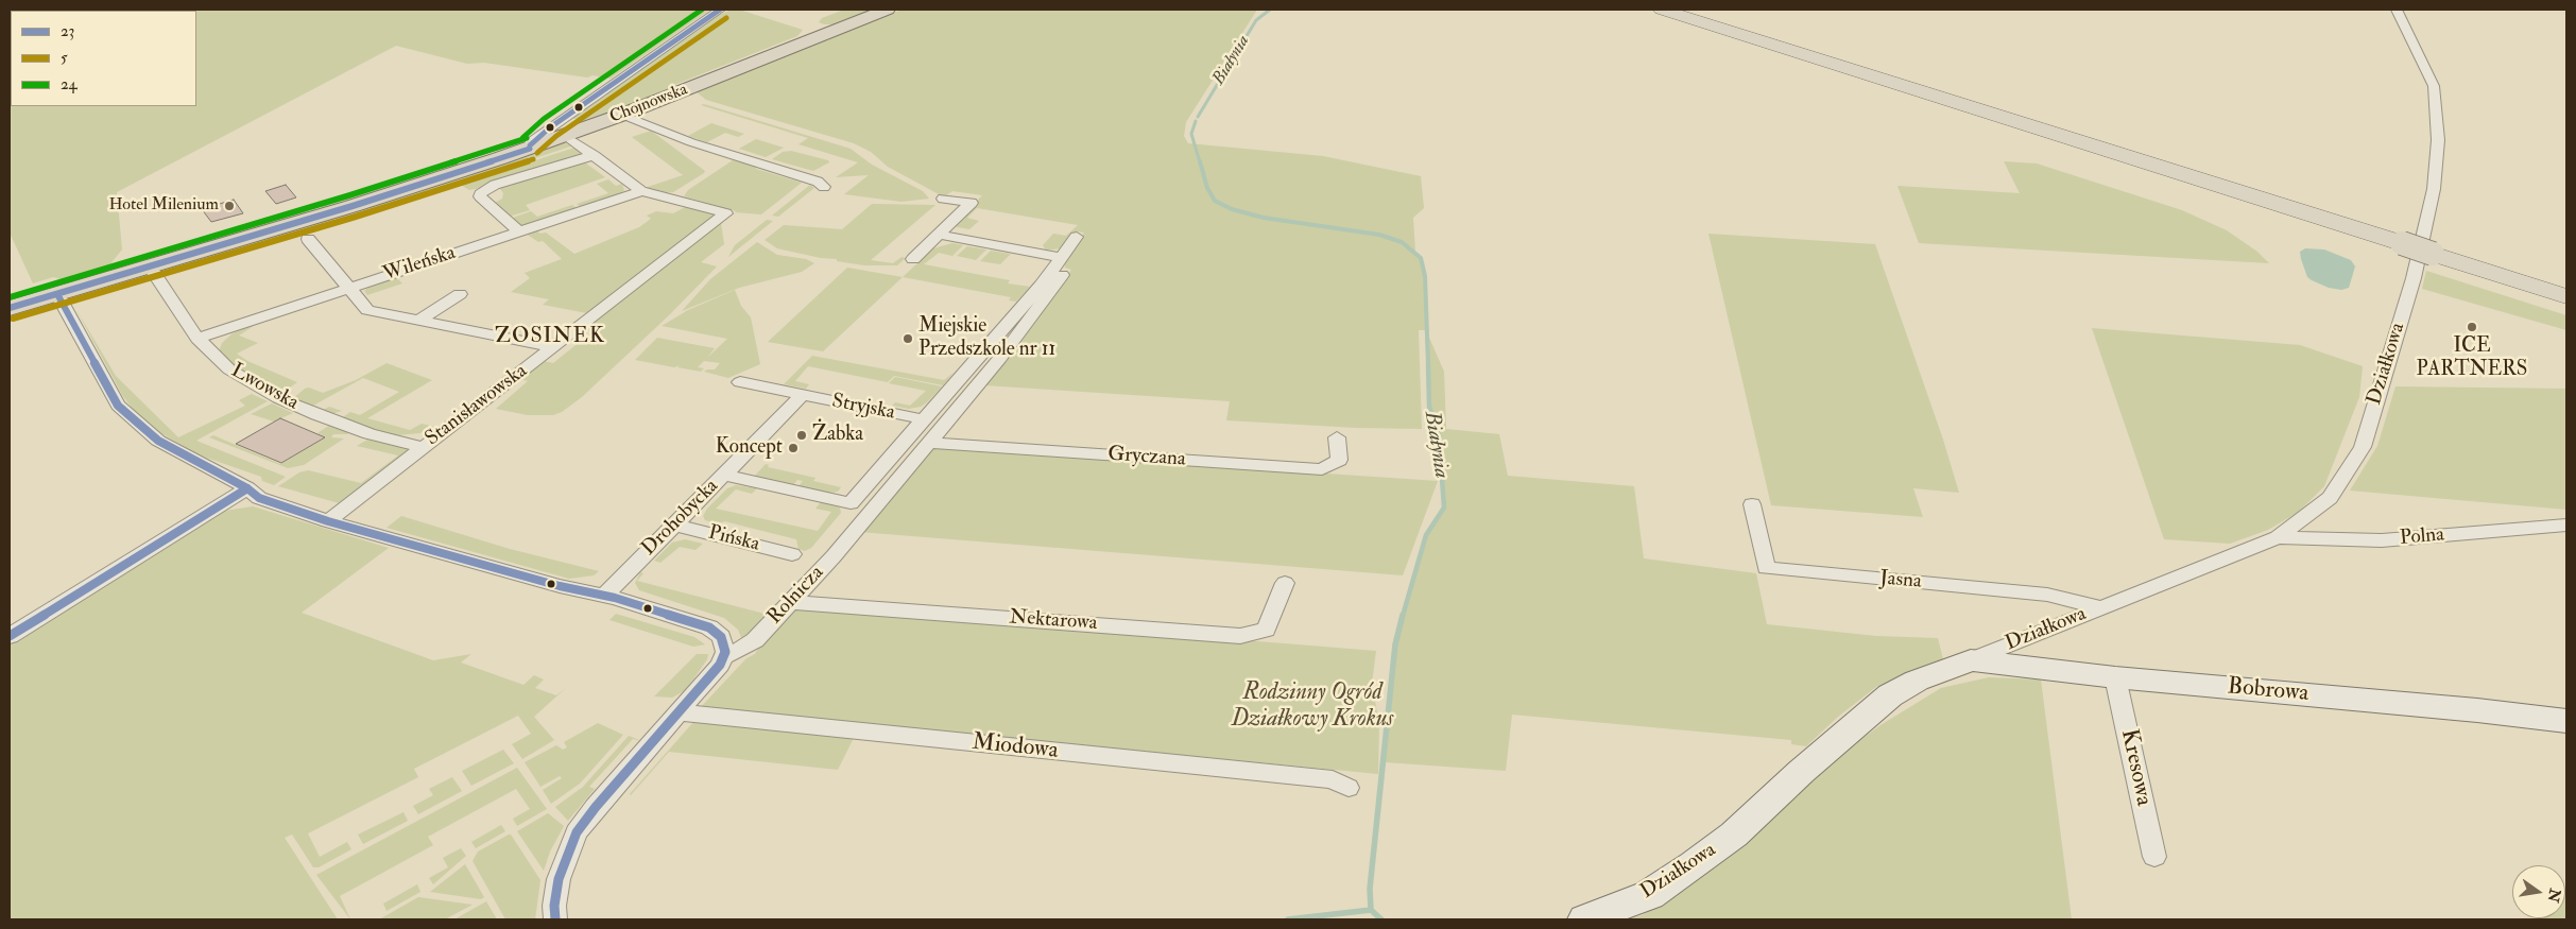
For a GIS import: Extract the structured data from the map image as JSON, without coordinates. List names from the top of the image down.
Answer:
{
  "streets": {
    "main road": ["Chojnowska"],
    "street": [
      "Wileńska",
      "Działkowa",
      "Lwowska",
      "Stanisławowska",
      "Stryjska",
      "Gryczana",
      "Drohobycka",
      "Polna",
      "Pińska",
      "Jasna",
      "Rolnicza",
      "Nektarowa",
      "Bobrowa",
      "Miodowa",
      "Kresowa"
    ]
  },
  "crossings": [
    ["Chojnowska", "Lwowska"],
    ["Wileńska", "Lwowska"],
    ["Wileńska", "Stanisławowska"],
    ["Działkowa", "Polna"],
    ["Działkowa", "Jasna"],
    ["Działkowa", "Bobrowa"],
    ["Lwowska", "Stanisławowska"],
    ["Stryjska", "Drohobycka"],
    ["Stryjska", "Rolnicza"],
    ["Gryczana", "Rolnicza"],
    ["Drohobycka", "Pińska"],
    ["Rolnicza", "Nektarowa"],
    ["Bobrowa", "Kresowa"]
  ],
  "districts": ["ZOSINEK"],
  "water": ["Białynia"],
  "parks": ["Rodzinny Ogród Działkowy Krokus"],
  "places": [
    "Hotel Milenium",
    "ICE PARTNERS",
    "Miejskie Przedszkole nr 11",
    "Żabka",
    "Koncept"
  ],
  "lines": ["transit line 23", "transit line 24", "transit line 5"],
  "legend": ["23", "5", "24"],
  "north": "right"
}
